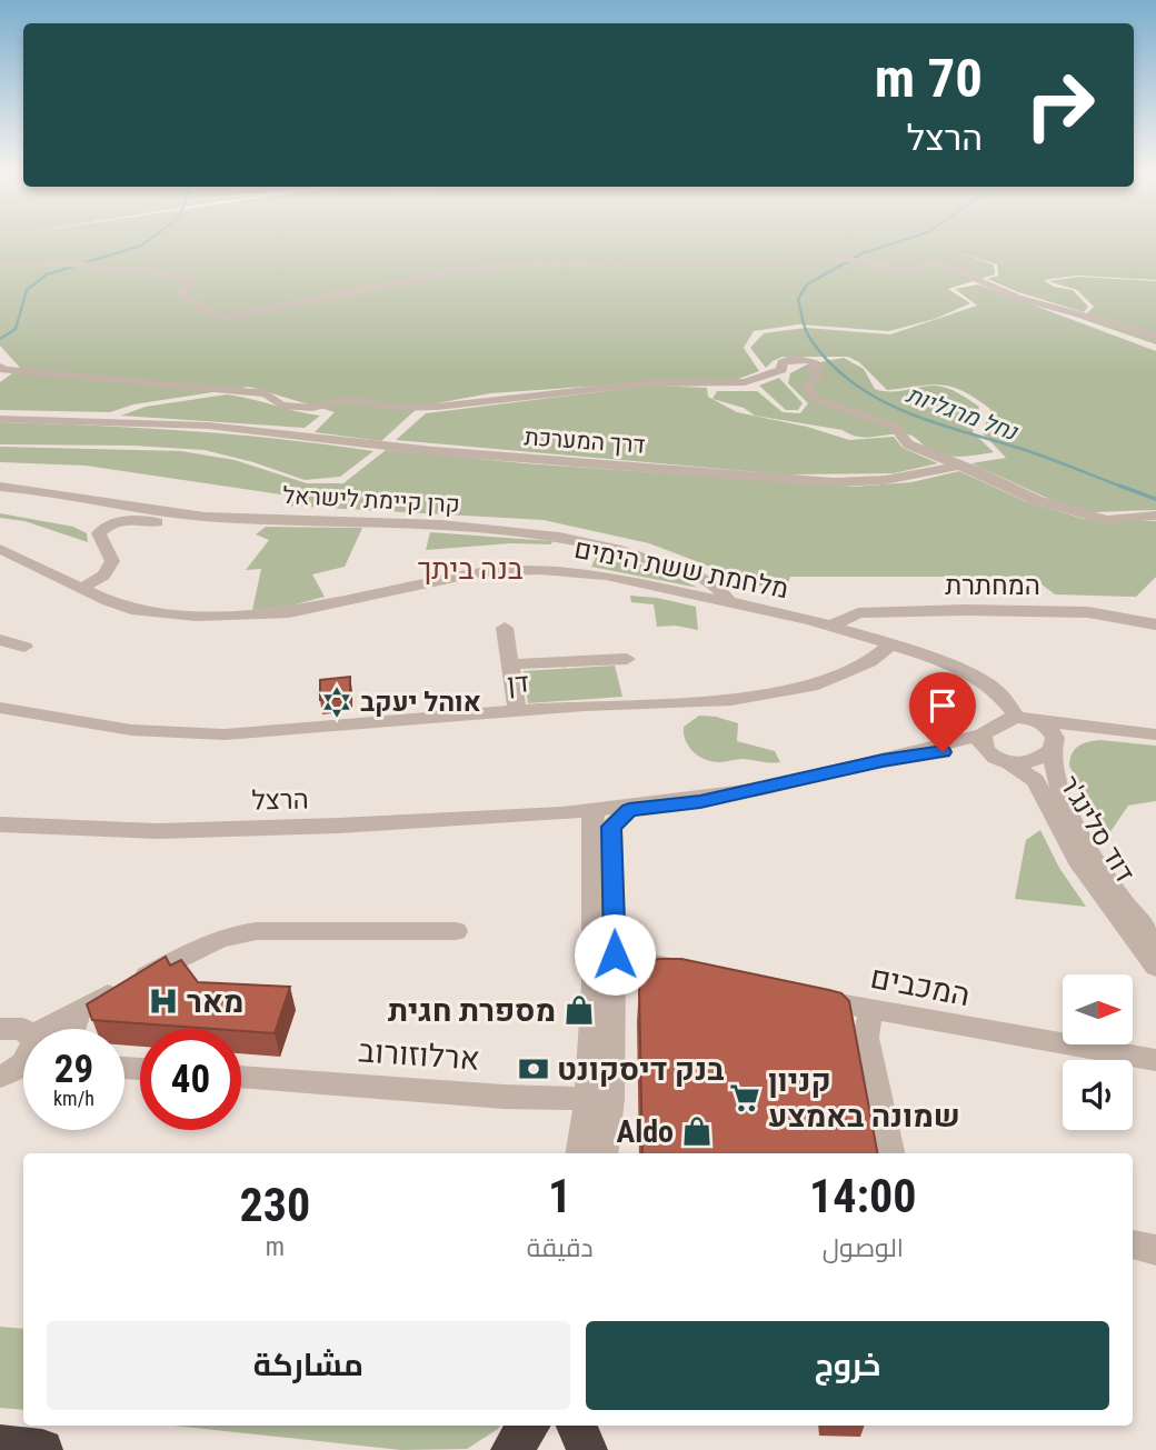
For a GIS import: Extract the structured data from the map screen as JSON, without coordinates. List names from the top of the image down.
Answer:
{
  "streets": {
    "street": [
      "דרך המערכת",
      "קרן קיימת לישראל",
      "מלחמת ששת הימים",
      "המחתרת",
      "דן",
      "הרצל",
      "דוד סלינג'ר",
      "המכבים",
      "ארלוזורוב"
    ]
  },
  "crossings": [
    ["קרן קיימת לישראל", "מלחמת ששת הימים"],
    ["מלחמת ששת הימים", "המחתרת"],
    ["מלחמת ששת הימים", "דן"],
    ["מלחמת ששת הימים", "הרצל"],
    ["מלחמת ששת הימים", "דוד סלינג'ר"],
    ["הרצל", "דוד סלינג'ר"]
  ],
  "districts": ["בנה ביתך"],
  "water": ["נחל מרגליות"],
  "places": {
    "synagogue": ["אוהל יעקב"],
    "hospital": ["מאר"],
    "shop": ["מספרת חגית", "Aldo"],
    "bank": ["בנק דיסקונט"],
    "supermarket": ["קניון שמונה באמצע"]
  },
  "north": "right",
  "page": {
    "turn": ["70 m", "הרצל"],
    "speed": "29 km/h",
    "limit": "40",
    "eta": [
      "14:00",
      "الوصول",
      "1",
      "دقيقة",
      "230",
      "m"
    ],
    "buttons": ["خروج", "مشاركة"]
  }
}
